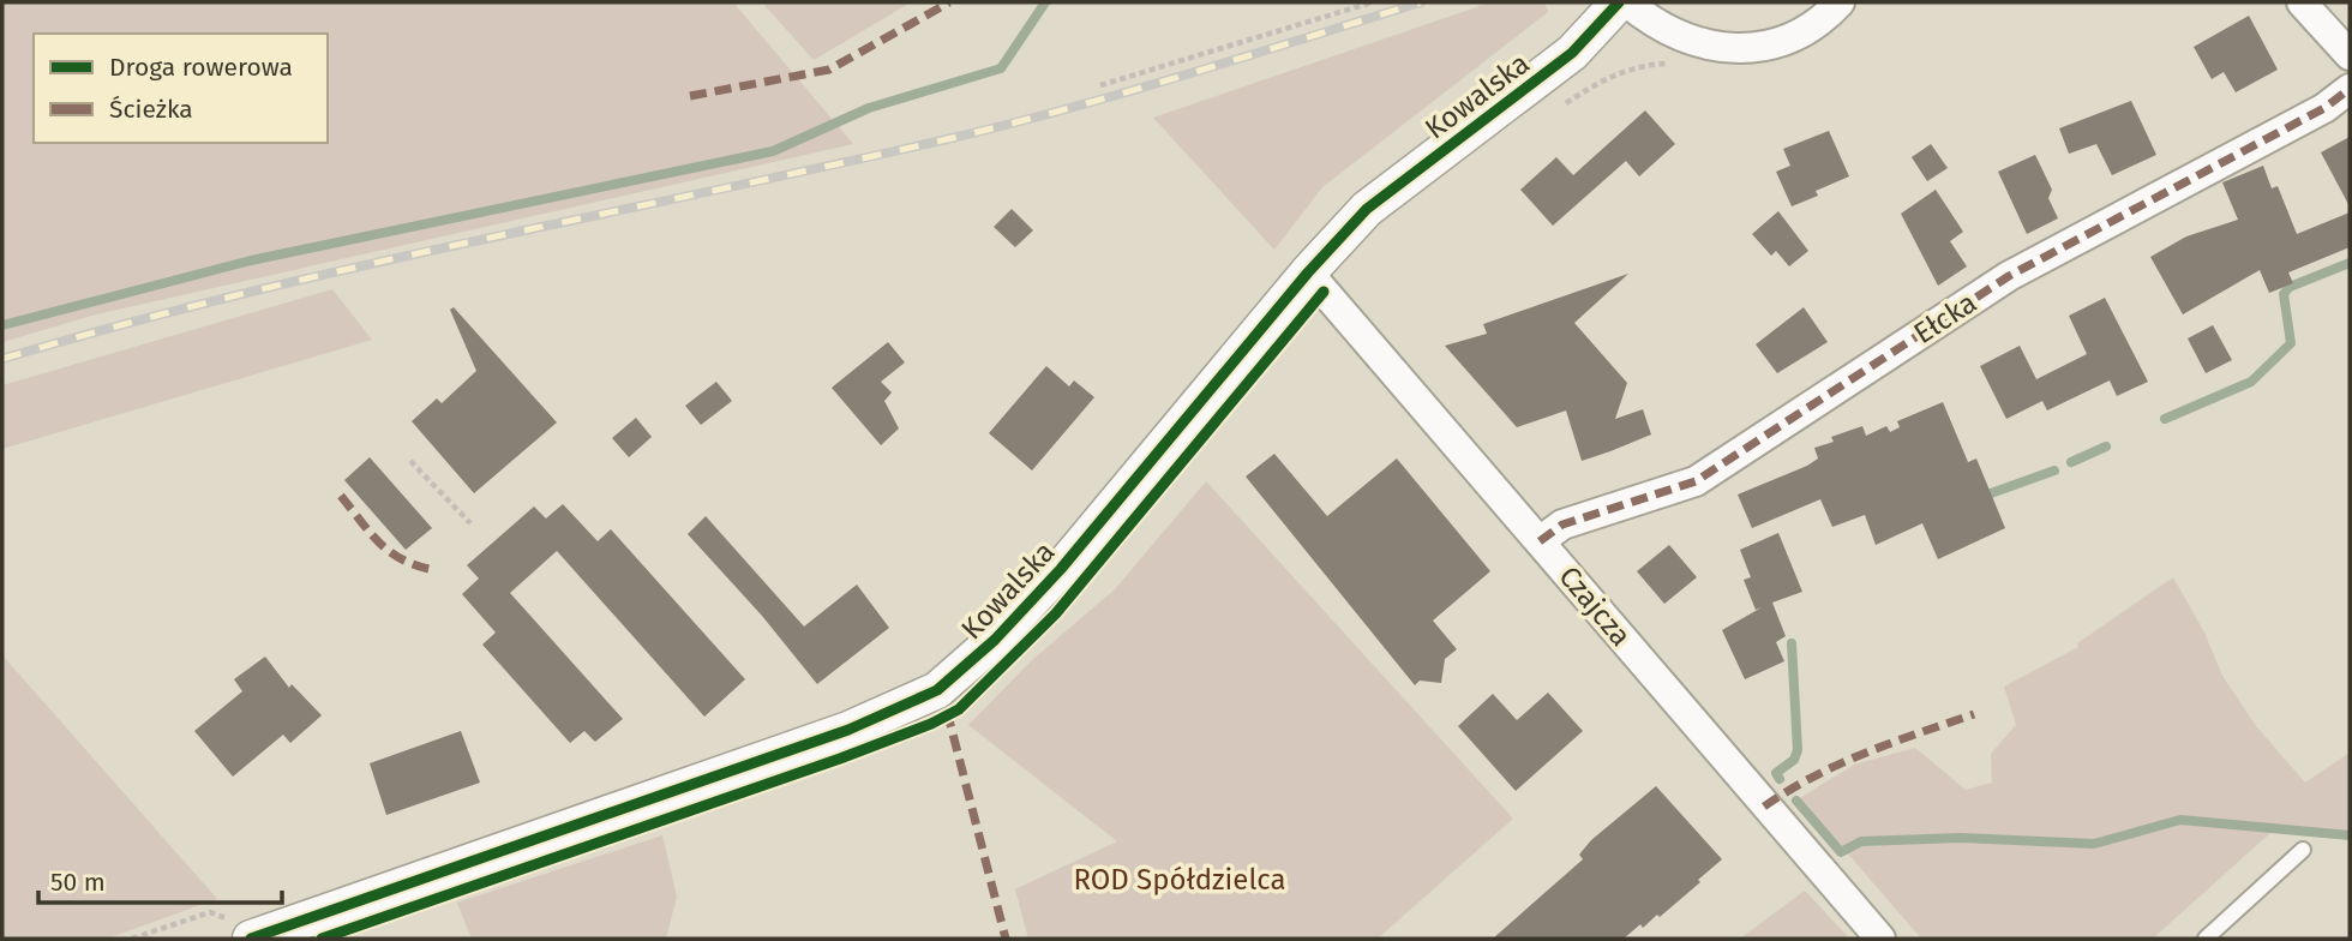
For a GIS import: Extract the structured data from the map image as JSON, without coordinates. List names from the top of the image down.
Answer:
{
  "streets": {
    "street": ["Kowalska", "Ełcka", "Czajcza"]
  },
  "crossings": [
    ["Kowalska", "Czajcza"],
    ["Ełcka", "Czajcza"]
  ],
  "parks": ["ROD Spółdzielca"],
  "legend": ["Droga rowerowa", "Ścieżka"],
  "scale_bar": "50 m"
}
